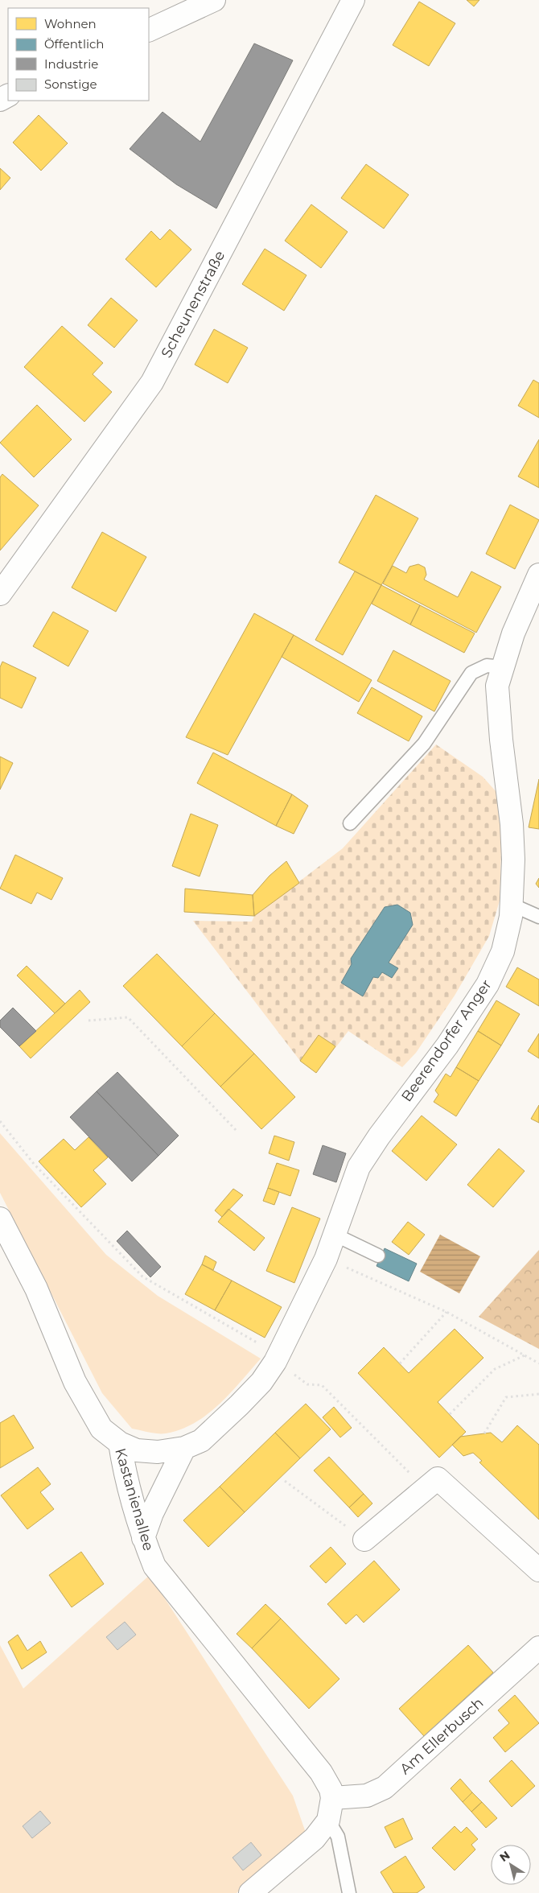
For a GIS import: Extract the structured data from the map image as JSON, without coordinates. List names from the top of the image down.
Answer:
{
  "streets": {
    "street": [
      "Scheunenstraße",
      "Beerendorfer Anger",
      "Kastanienallee",
      "Am Ellerbusch"
    ]
  },
  "crossings": [
    ["Beerendorfer Anger", "Kastanienallee"],
    ["Kastanienallee", "Am Ellerbusch"]
  ],
  "legend": [
    "Wohnen",
    "Öffentlich",
    "Industrie",
    "Sonstige"
  ],
  "north": "top left"
}
